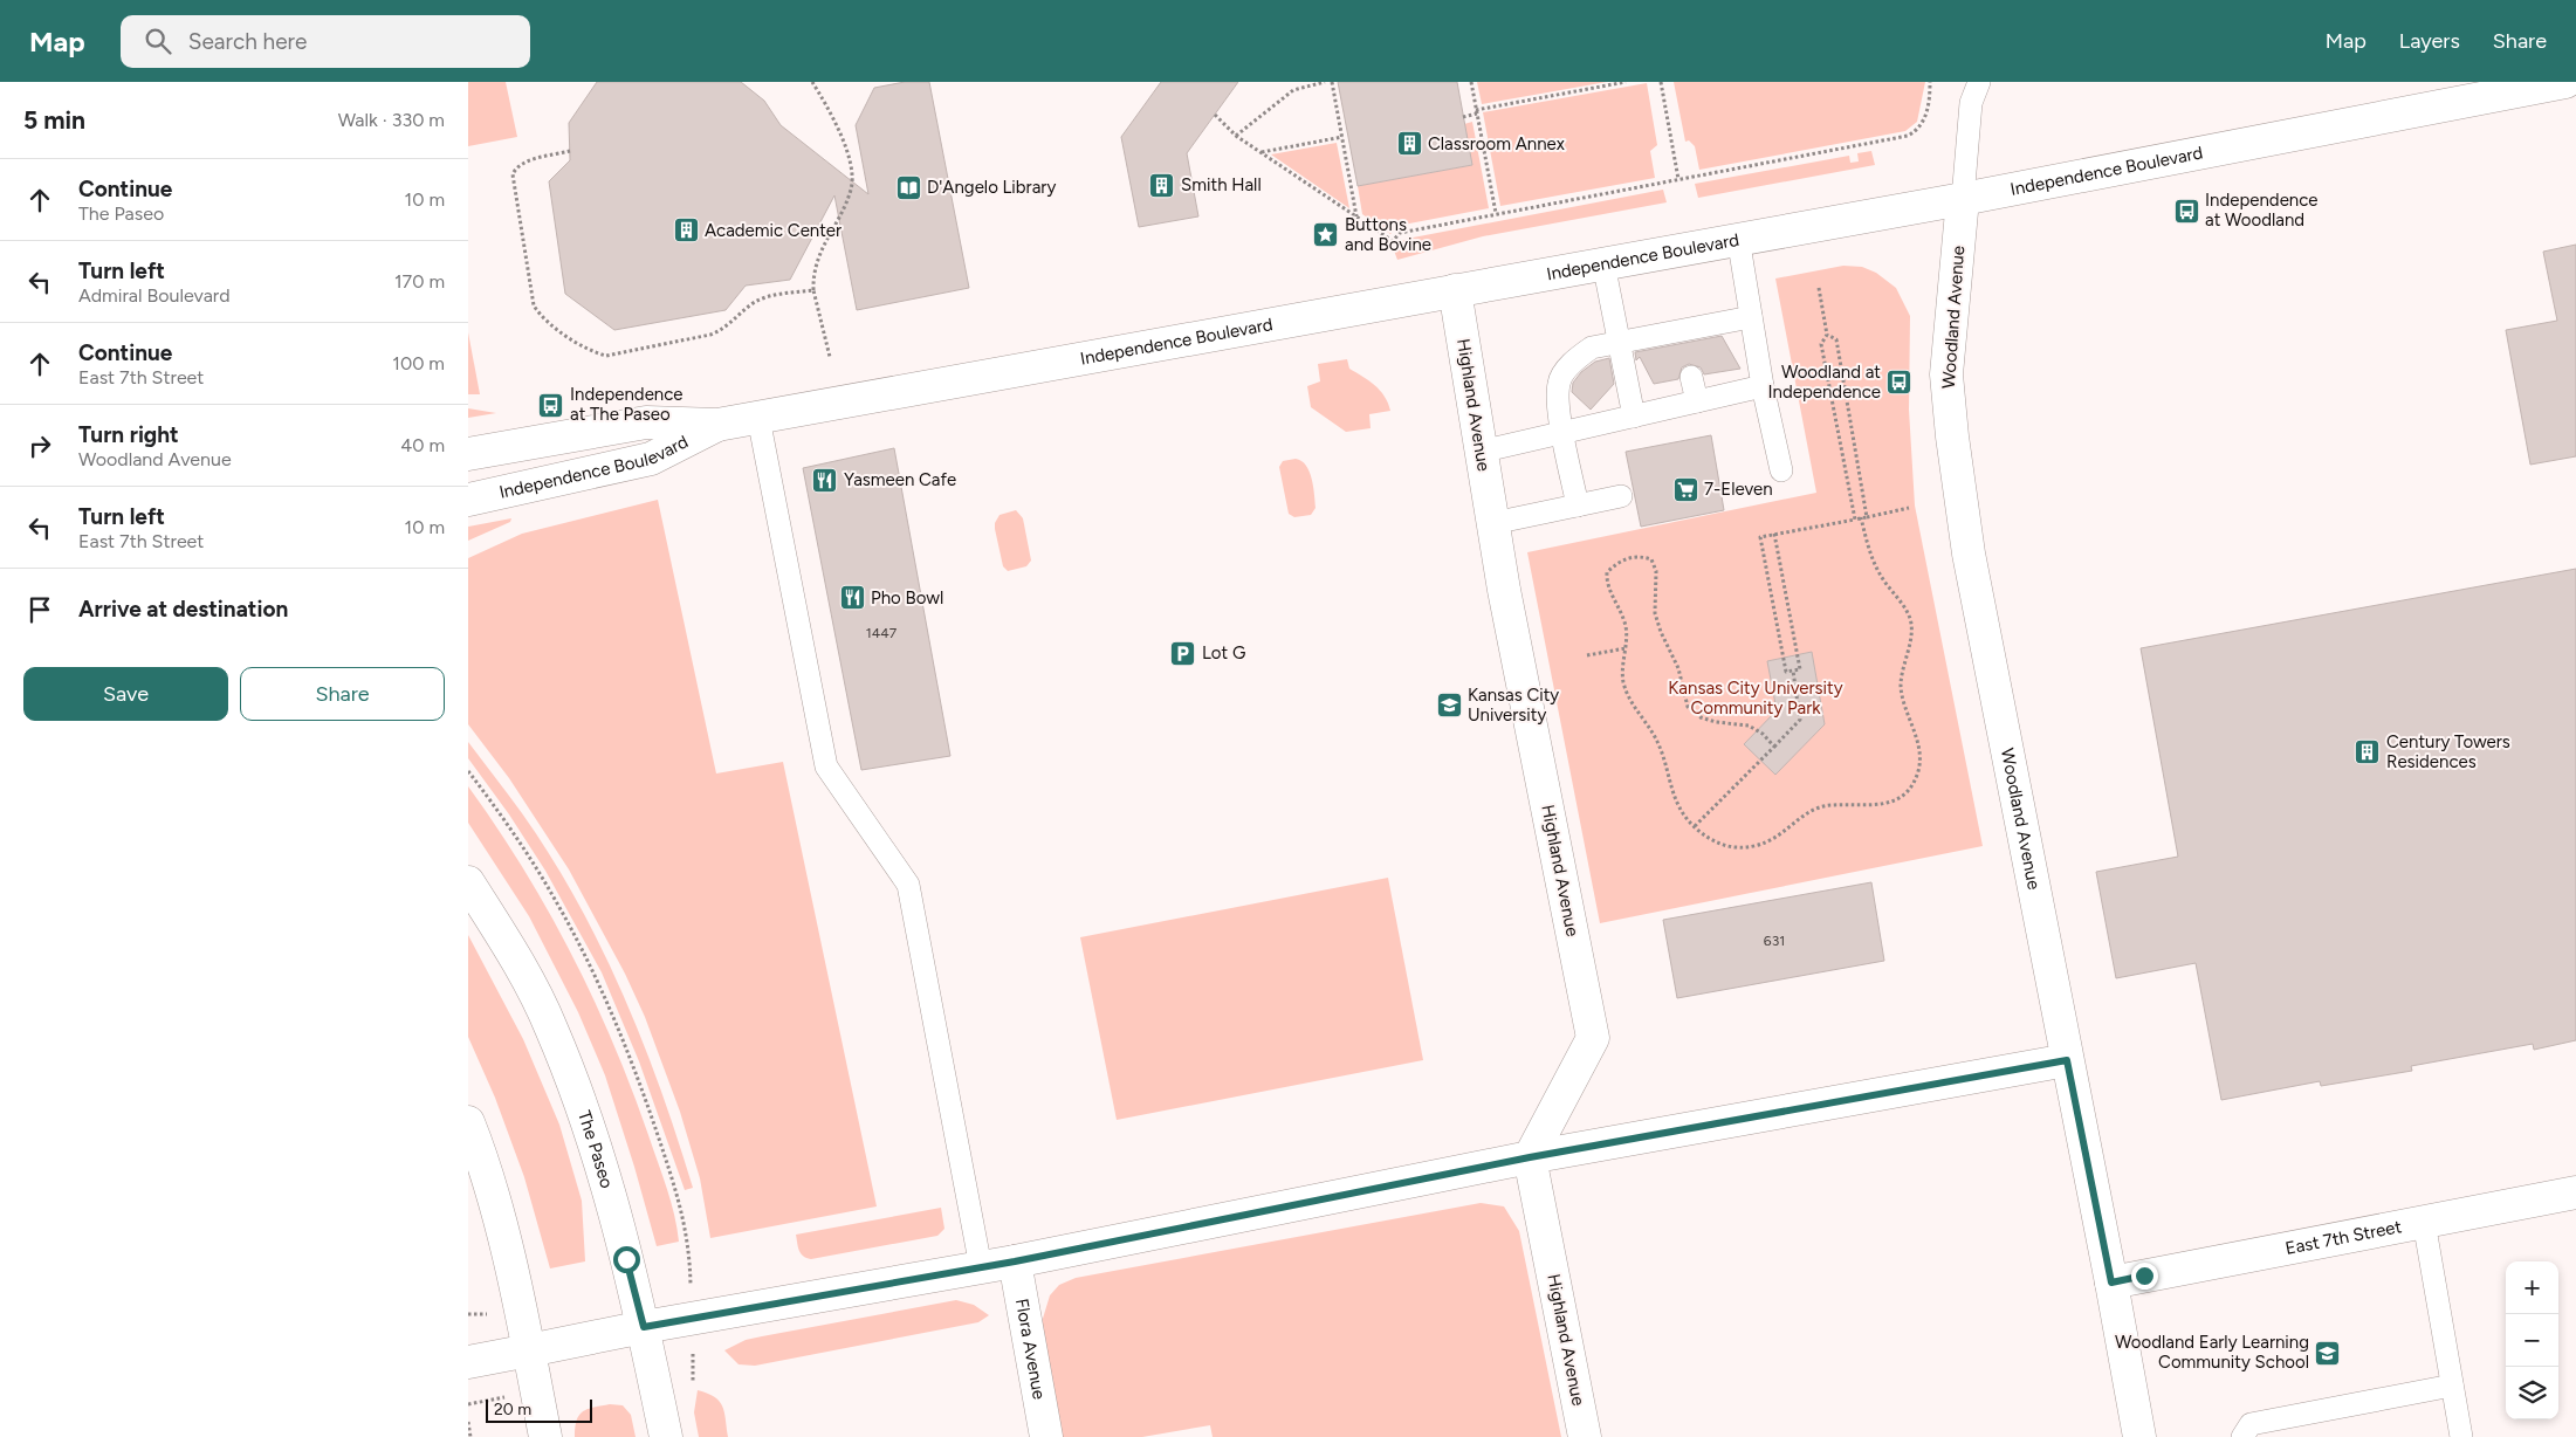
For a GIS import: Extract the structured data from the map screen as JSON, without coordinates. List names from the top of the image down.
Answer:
{
  "streets": {
    "street": [
      "Independence Boulevard",
      "Woodland Avenue",
      "Highland Avenue",
      "The Paseo",
      "East 7th Street",
      "Flora Avenue"
    ]
  },
  "crossings": [
    ["Independence Boulevard", "Woodland Avenue"],
    ["Independence Boulevard", "Highland Avenue"],
    ["Woodland Avenue", "East 7th Street"]
  ],
  "parks": ["Kansas City University Community Park"],
  "places": {
    "building": [
      "Classroom Annex",
      "Smith Hall",
      "Academic Center",
      "Century Towers Residences"
    ],
    "library": ["D'Angelo Library"],
    "bus stop": ["Independence at Woodland", "Woodland at Independence", "Independence at The Paseo"],
    "place": ["Buttons and Bovine"],
    "restaurant": ["Yasmeen Cafe", "Pho Bowl"],
    "supermarket": ["7-Eleven"],
    "parking": ["Lot G"],
    "school or university": ["Kansas City University", "Woodland Early Learning Community School"]
  },
  "house_numbers": ["1447", "631"],
  "scale_bar": "20 m",
  "page": {
    "header": "Map",
    "search": "Search here",
    "nav": ["Map", "Layers", "Share"],
    "heading": ["5 min", "Walk · 330 m"],
    "list": [
      ["Continue", "The Paseo", "10 m"],
      ["Turn left", "Admiral Boulevard", "170 m"],
      ["Continue", "East 7th Street", "100 m"],
      ["Turn right", "Woodland Avenue", "40 m"],
      ["Turn left", "East 7th Street", "10 m"],
      "Arrive at destination"
    ],
    "buttons": ["Save", "Share"],
    "map_buttons": ["+", "−"],
    "scale": "20 m"
  }
}
